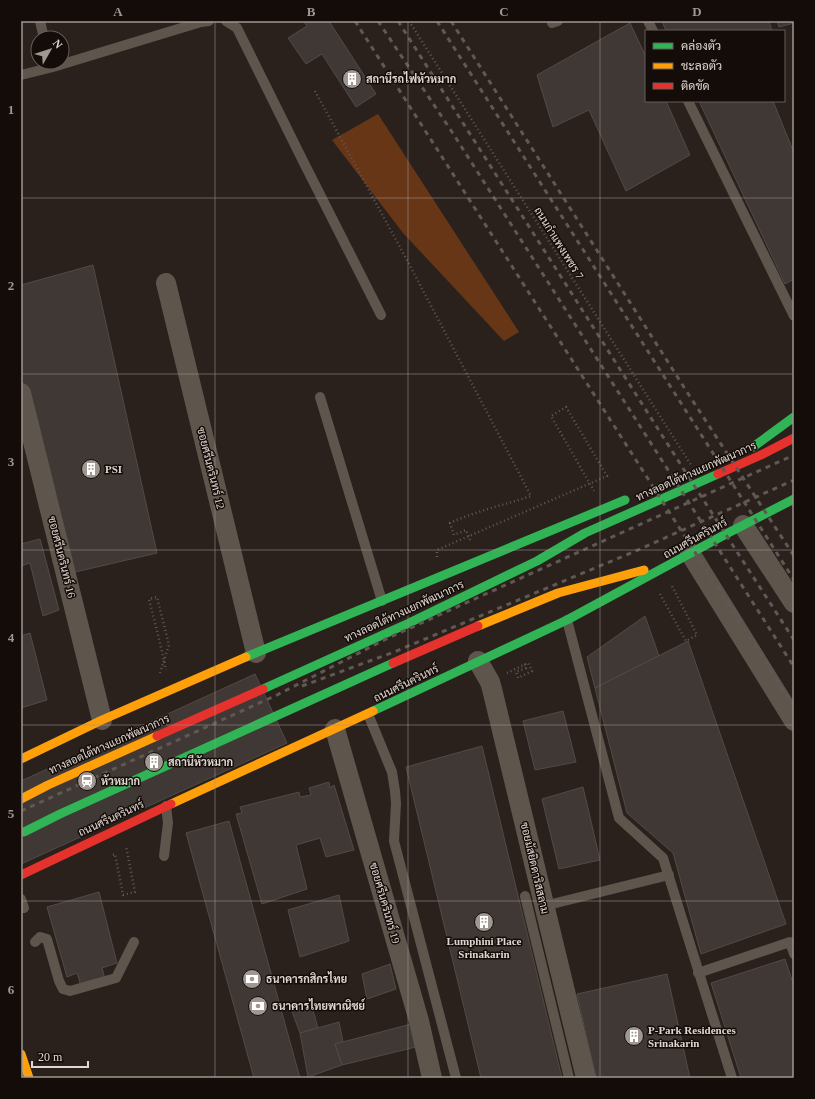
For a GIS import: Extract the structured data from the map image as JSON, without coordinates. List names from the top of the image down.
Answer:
{
  "streets": {
    "main road": ["ทางลอดใต้ทางแยกพัฒนาการ", "ถนนศรีนครินทร์"],
    "street": [
      "ซอยศรีนครินทร์ 12",
      "ซอยศรีนครินทร์ 16",
      "ซอยมัสยิดดาริสสลาม",
      "ซอยศรีนครินทร์ 19"
    ],
    "path": ["ถนนกำแพงเพชร 7"]
  },
  "crossings": [
    ["ถนนศรีนครินทร์", "ซอยมัสยิดดาริสสลาม"],
    ["ถนนศรีนครินทร์", "ซอยศรีนครินทร์ 19"]
  ],
  "places": {
    "building": [
      "สถานีรถไฟหัวหมาก",
      "PSI",
      "สถานีหัวหมาก",
      "Lumphini Place Srinakarin",
      "P-Park Residences Srinakarin"
    ],
    "station": ["หัวหมาก"],
    "bank": ["ธนาคารกสิกรไทย", "ธนาคารไทยพาณิชย์"]
  },
  "legend": ["คล่องตัว", "ชะลอตัว", "ติดขัด"],
  "scale_bar": "20 m",
  "north": "top right",
  "grid": {
    "columns": [
      "A",
      "B",
      "C",
      "D"
    ],
    "rows": [
      "1",
      "2",
      "3",
      "4",
      "5",
      "6"
    ]
  }
}
